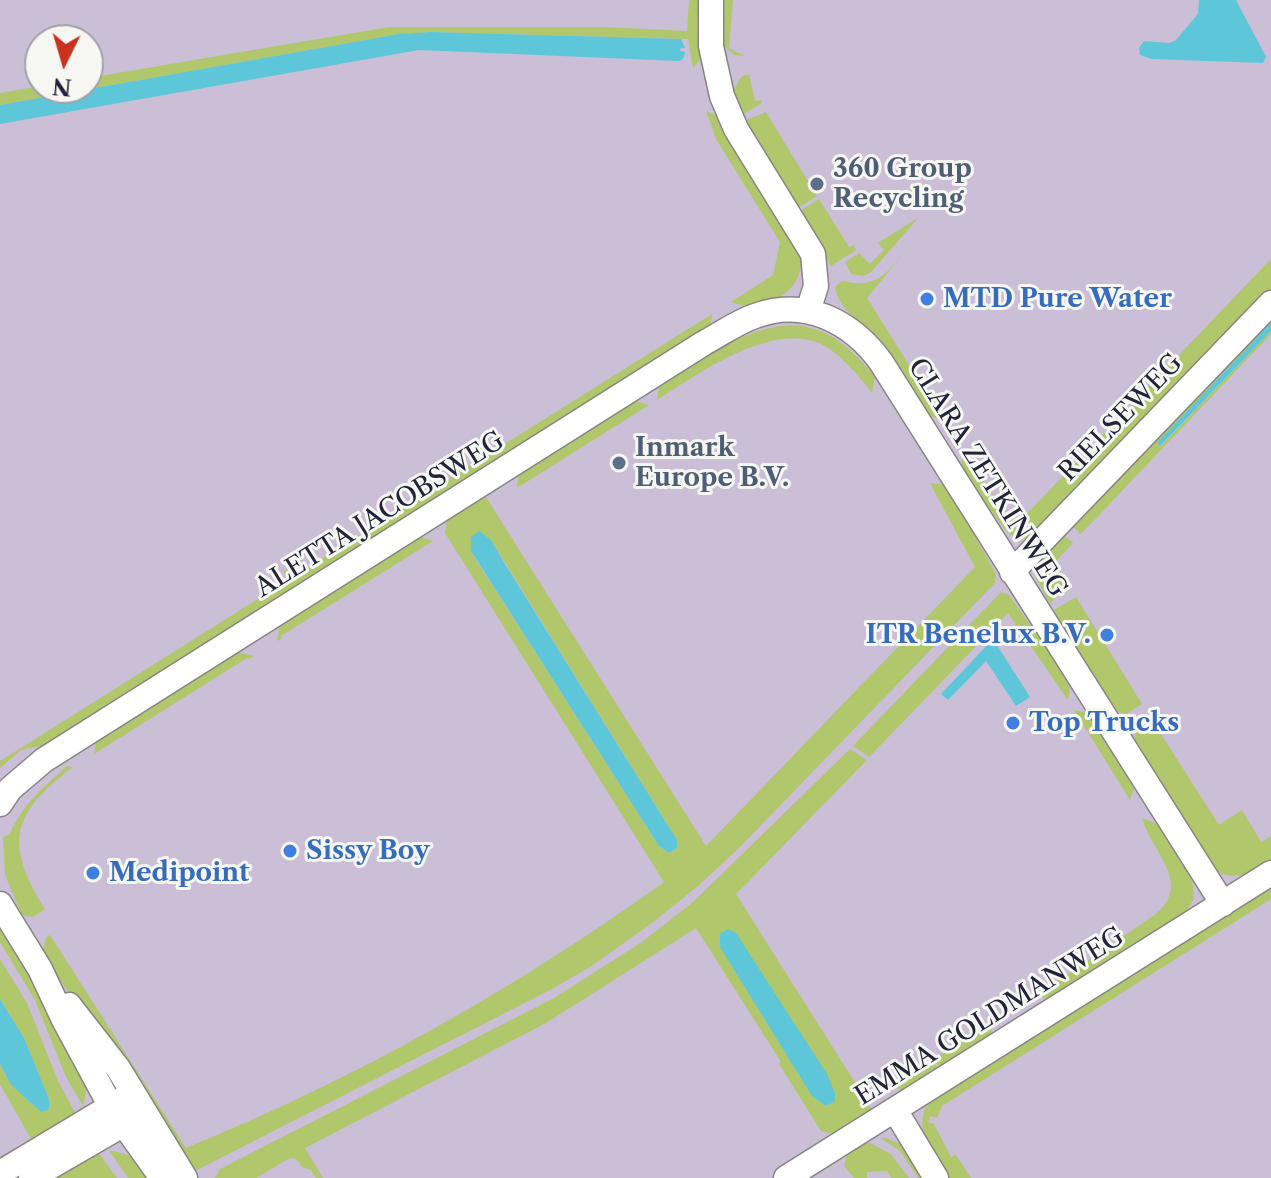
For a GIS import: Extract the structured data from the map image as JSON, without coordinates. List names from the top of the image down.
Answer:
{
  "streets": {
    "street": [
      "RIELSEWEG",
      "CLARA ZETKINWEG",
      "ALETTA JACOBSWEG",
      "EMMA GOLDMANWEG"
    ]
  },
  "crossings": [
    ["RIELSEWEG", "CLARA ZETKINWEG"],
    ["CLARA ZETKINWEG", "ALETTA JACOBSWEG"],
    ["CLARA ZETKINWEG", "EMMA GOLDMANWEG"]
  ],
  "places": [
    "360 Group Recycling",
    "MTD Pure Water",
    "Inmark Europe B.V.",
    "ITR Benelux B.V.",
    "Top Trucks",
    "Sissy Boy",
    "Medipoint"
  ],
  "north": "bottom"
}
